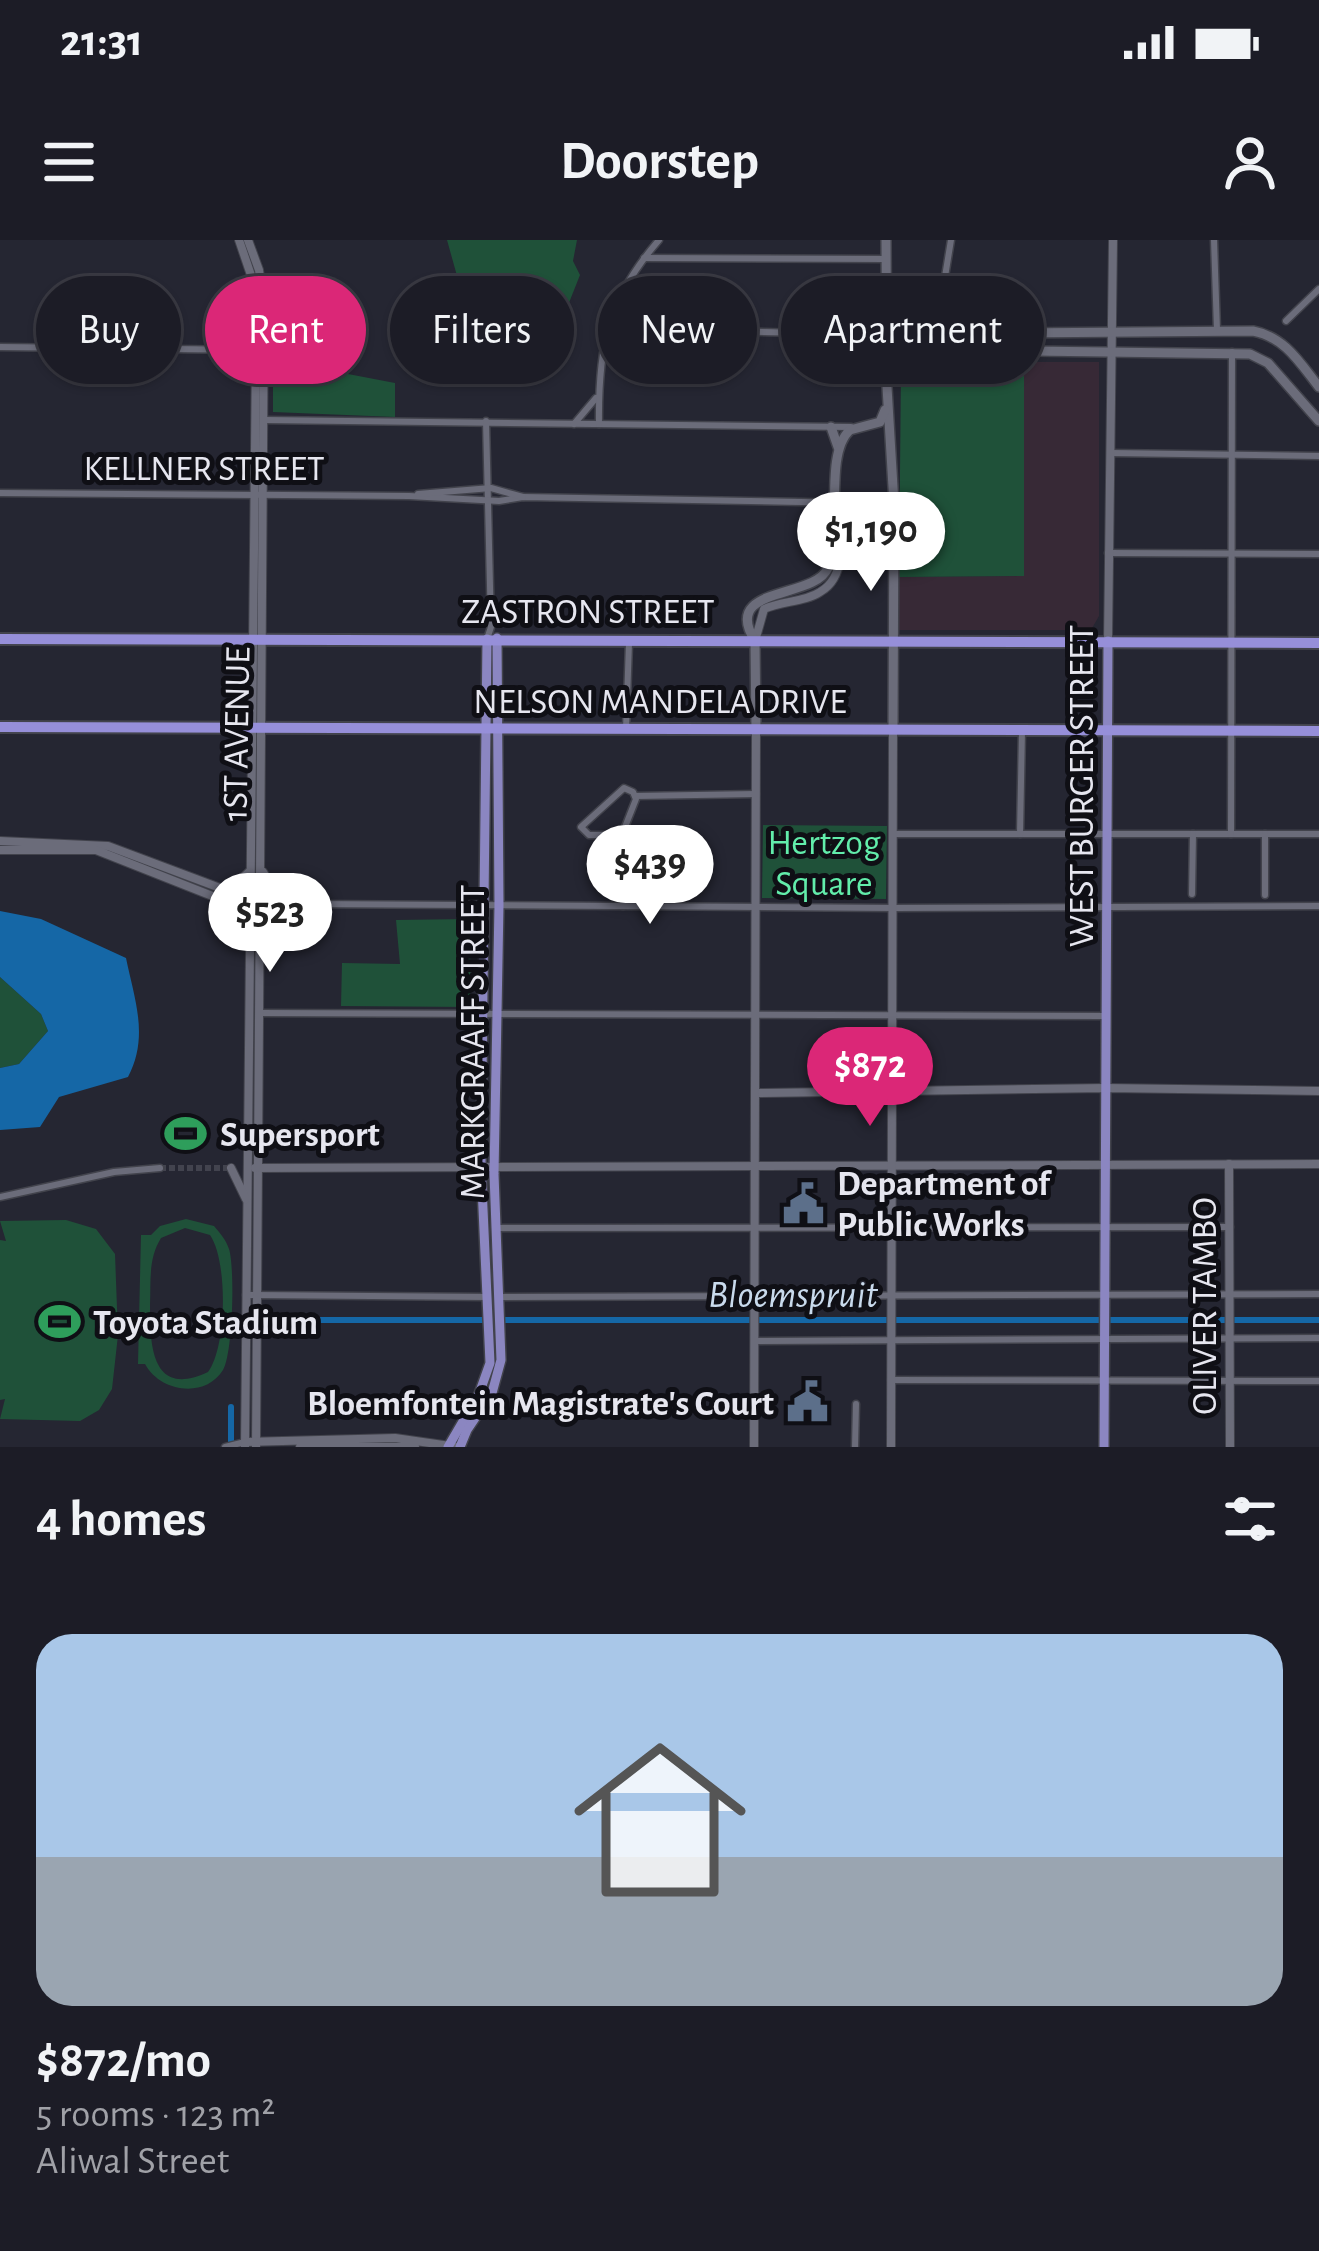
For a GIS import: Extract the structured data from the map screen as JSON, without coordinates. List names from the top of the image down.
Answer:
{
  "streets": {
    "highway": ["ZASTRON STREET", "NELSON MANDELA DRIVE"],
    "main road": ["WEST BURGER STREET", "MARKGRAAFF STREET"],
    "street": ["KELLNER STREET", "1ST AVENUE", "OLIVER TAMBO"]
  },
  "crossings": [
    ["KELLNER STREET", "1ST AVENUE"],
    ["KELLNER STREET", "MARKGRAAFF STREET"],
    ["ZASTRON STREET", "1ST AVENUE"],
    ["ZASTRON STREET", "WEST BURGER STREET"],
    ["ZASTRON STREET", "MARKGRAAFF STREET"],
    ["NELSON MANDELA DRIVE", "1ST AVENUE"],
    ["NELSON MANDELA DRIVE", "WEST BURGER STREET"],
    ["NELSON MANDELA DRIVE", "MARKGRAAFF STREET"]
  ],
  "water": ["Bloemspruit"],
  "parks": ["Hertzog Square"],
  "places": {
    "sports": ["Supersport", "Toyota Stadium"],
    "public building": ["Department of Public Works", "Bloemfontein Magistrate's Court"]
  },
  "page": {
    "status": "21:31",
    "header": "Doorstep",
    "chip": [
      "Buy",
      "Rent",
      "Filters",
      "New",
      "Apartment"
    ],
    "price": [
      "$1,190",
      "$439",
      "$523",
      "$872"
    ],
    "heading": "4 homes",
    "list": [
      {
        "name": "$872/mo",
        "note": "5 rooms · 123 m² · Aliwal Street"
      }
    ]
  }
}
